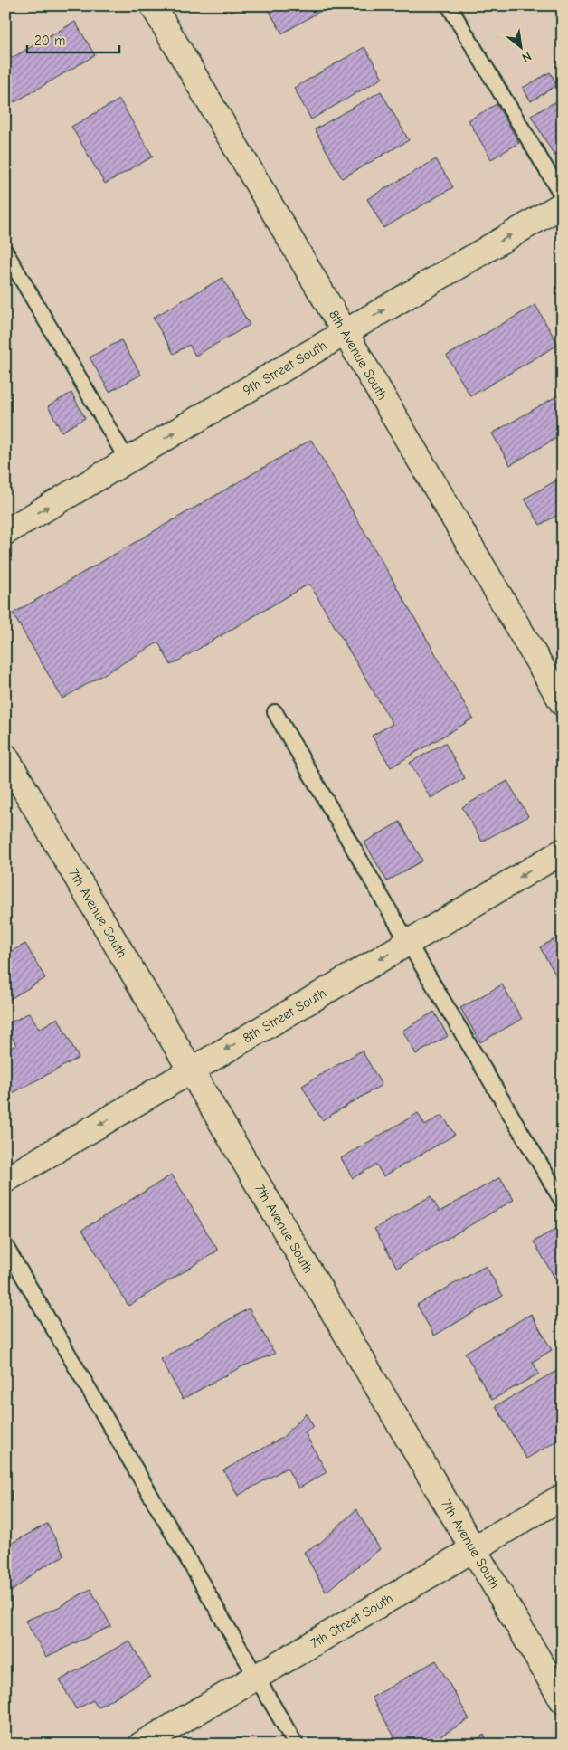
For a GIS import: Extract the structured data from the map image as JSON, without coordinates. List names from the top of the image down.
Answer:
{
  "streets": {
    "street": [
      "8th Avenue South",
      "9th Street South",
      "7th Avenue South",
      "8th Street South",
      "7th Street South"
    ]
  },
  "crossings": [
    ["8th Avenue South", "9th Street South"],
    ["7th Avenue South", "8th Street South"],
    ["7th Avenue South", "7th Street South"]
  ],
  "one_way": ["9th Street South", "8th Street South"],
  "scale_bar": "20 m",
  "north": "bottom right"
}
